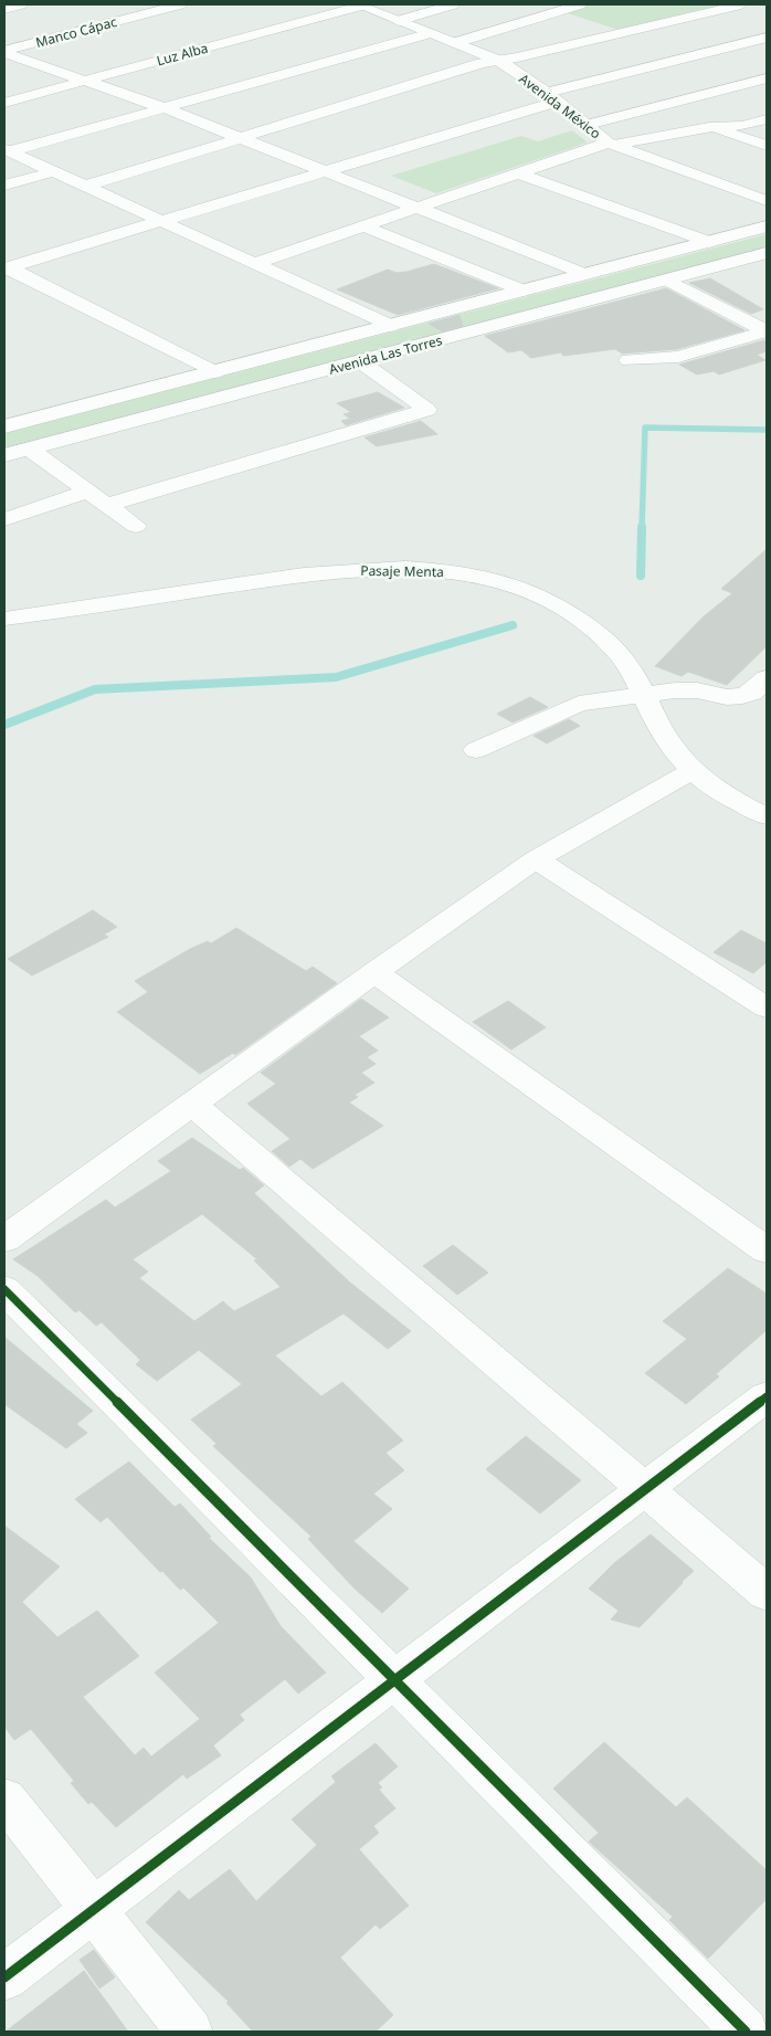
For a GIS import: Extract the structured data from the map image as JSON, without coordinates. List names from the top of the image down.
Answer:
{
  "streets": {
    "street": [
      "Manco Cápac",
      "Luz Alba",
      "Avenida México",
      "Avenida Las Torres",
      "Pasaje Menta"
    ]
  },
  "crossings": [
    ["Luz Alba", "Avenida México"]
  ]
}
